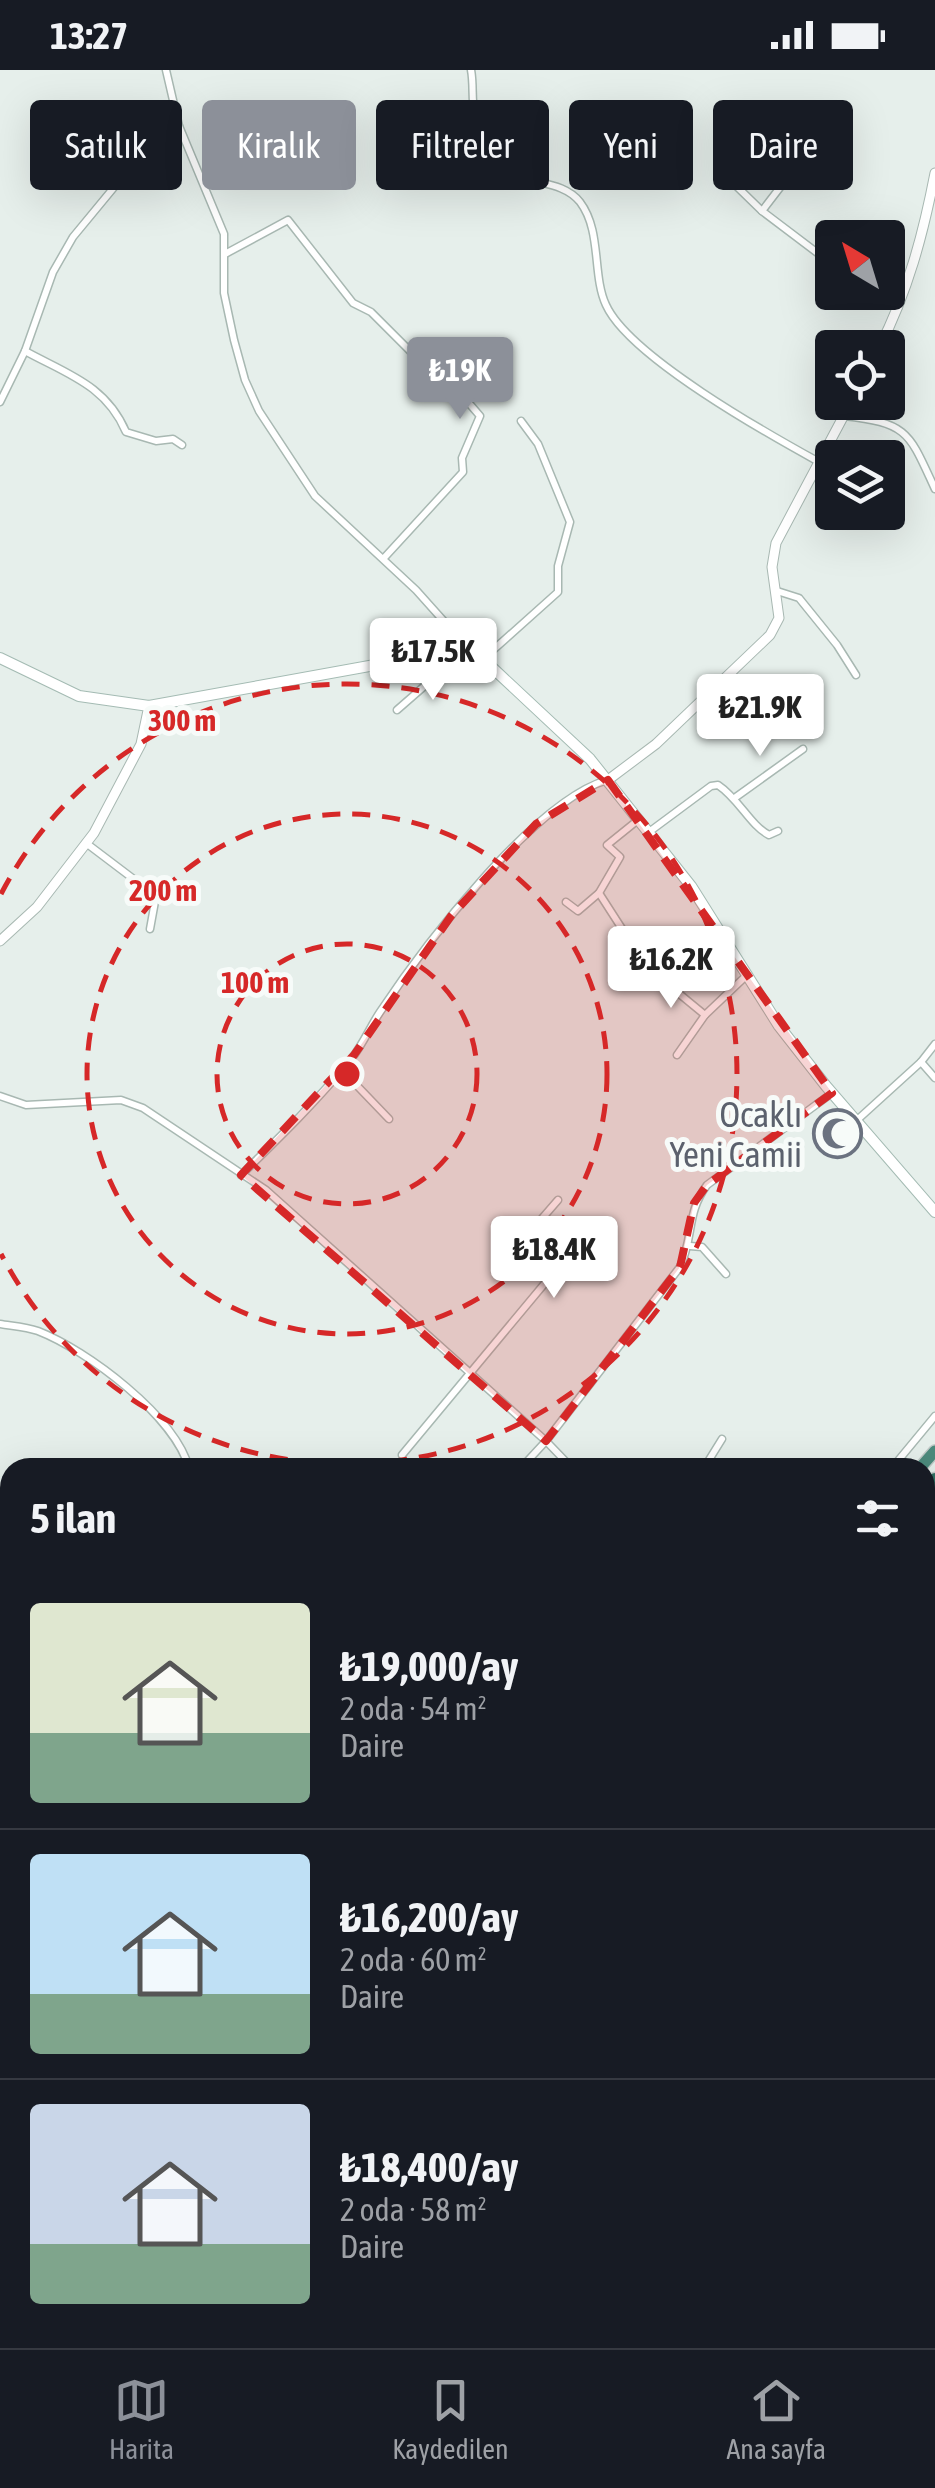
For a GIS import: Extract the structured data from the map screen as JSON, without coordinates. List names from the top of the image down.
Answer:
{
  "places": {
    "mosque": ["Ocaklı Yeni Camii"]
  },
  "north": "top left",
  "page": {
    "status": "13:27",
    "chip": [
      "Satılık",
      "Kiralık",
      "Filtreler",
      "Yeni",
      "Daire"
    ],
    "price": [
      "₺19K",
      "₺17.5K",
      "₺21.9K",
      "₺16.2K",
      "₺18.4K"
    ],
    "heading": "5 ilan",
    "list": [
      {
        "name": "₺19,000/ay",
        "note": "2 oda · 54 m² · Daire"
      },
      {
        "name": "₺16,200/ay",
        "note": "2 oda · 60 m² · Daire"
      },
      {
        "name": "₺18,400/ay",
        "note": "2 oda · 58 m² · Daire"
      }
    ],
    "tabs": ["Harita", "Kaydedilen", "Ana sayfa"]
  },
  "rings": ["300 m", "200 m", "100 m"]
}
